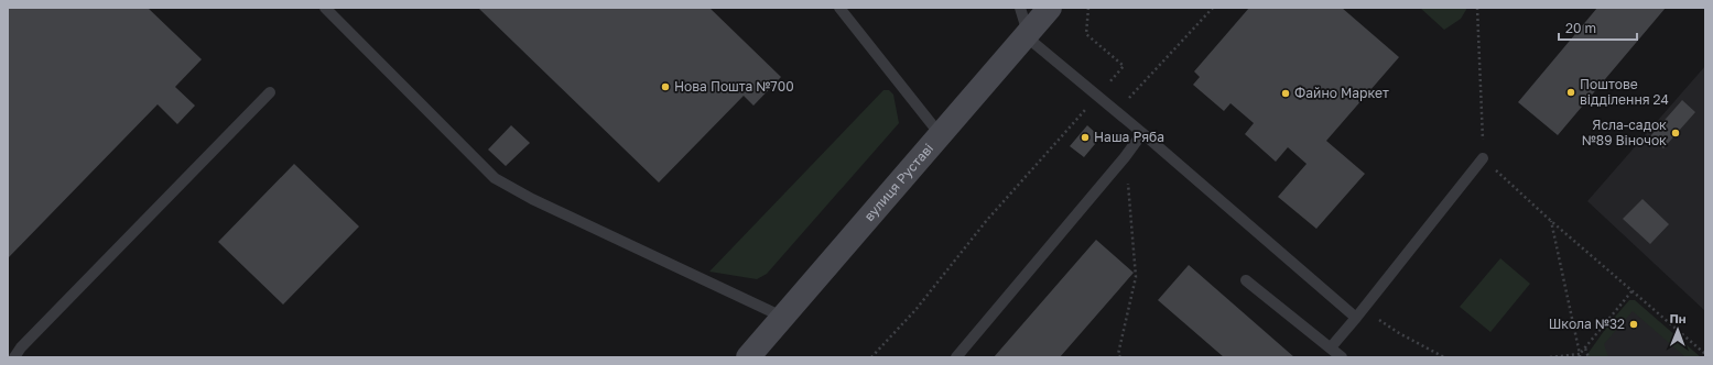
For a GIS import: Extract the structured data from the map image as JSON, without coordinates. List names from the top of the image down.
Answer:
{
  "streets": {
    "main road": ["вулиця Руставі"]
  },
  "places": [
    "Нова Пошта №700",
    "Поштове відділення 24",
    "Файно Маркет",
    "Ясла-садок №89 Віночок",
    "Наша Ряба",
    "Школа №32"
  ],
  "scale_bar": "20 m",
  "north": "top"
}
